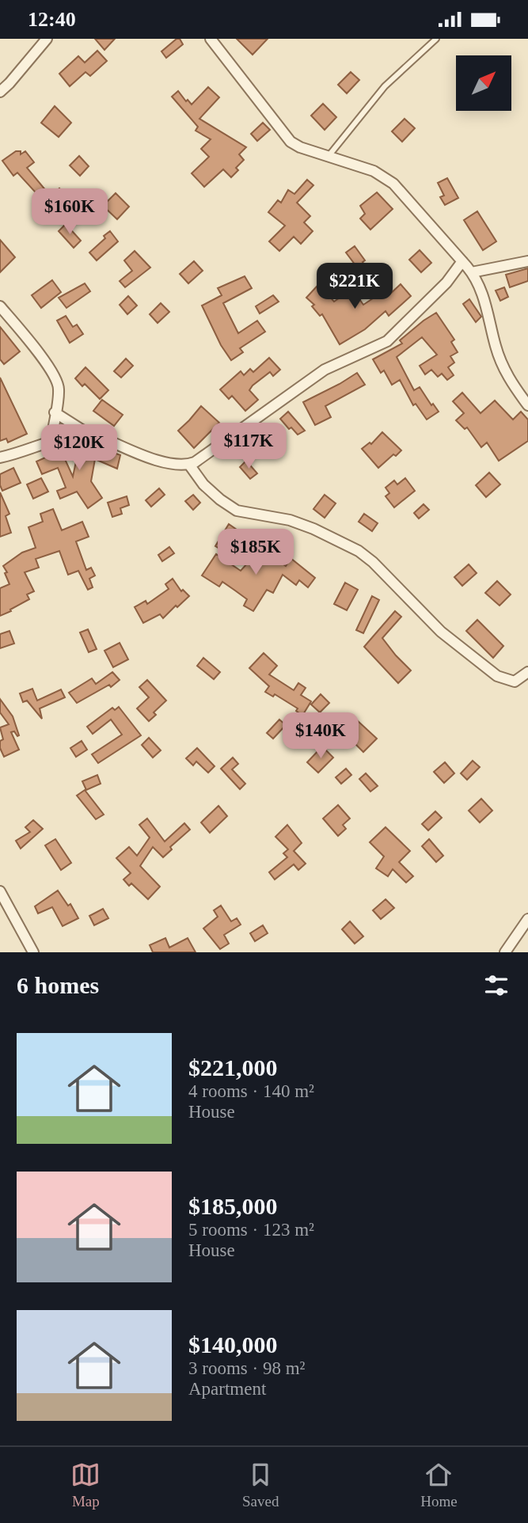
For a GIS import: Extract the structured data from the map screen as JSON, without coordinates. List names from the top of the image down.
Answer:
{
  "north": "top right",
  "page": {
    "status": "12:40",
    "price": [
      "$160K",
      "$221K",
      "$117K",
      "$120K",
      "$185K",
      "$140K"
    ],
    "heading": "6 homes",
    "list": [
      {
        "name": "$221,000",
        "note": "4 rooms · 140 m² · House"
      },
      {
        "name": "$185,000",
        "note": "5 rooms · 123 m² · House"
      },
      {
        "name": "$140,000",
        "note": "3 rooms · 98 m² · Apartment"
      }
    ],
    "tabs": ["Map", "Saved", "Home"]
  }
}
